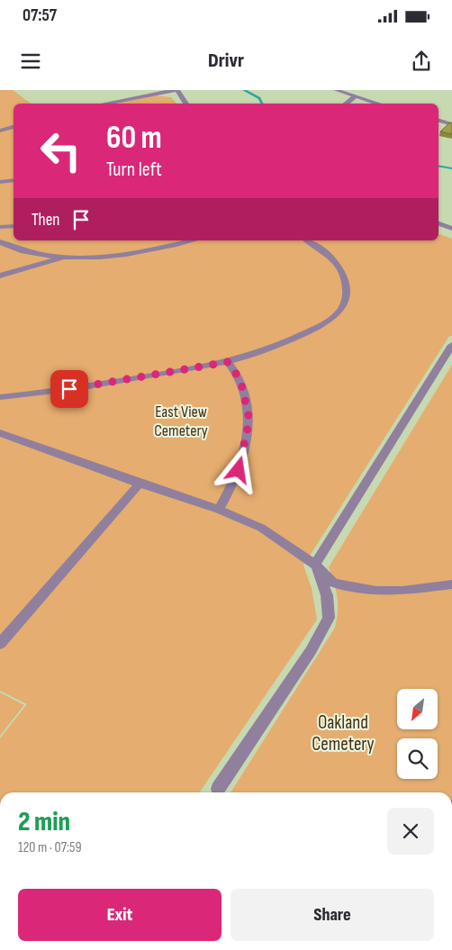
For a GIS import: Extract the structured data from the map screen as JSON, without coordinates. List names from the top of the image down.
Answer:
{
  "parks": ["East View Cemetery", "Oakland Cemetery"],
  "north": "bottom left",
  "page": {
    "status": "07:57",
    "header": "Drivr",
    "turn": ["60 m", "Turn left"],
    "then": "Then",
    "heading": ["2 min", "120 m · 07:59"],
    "buttons": ["Exit", "Share"]
  }
}
